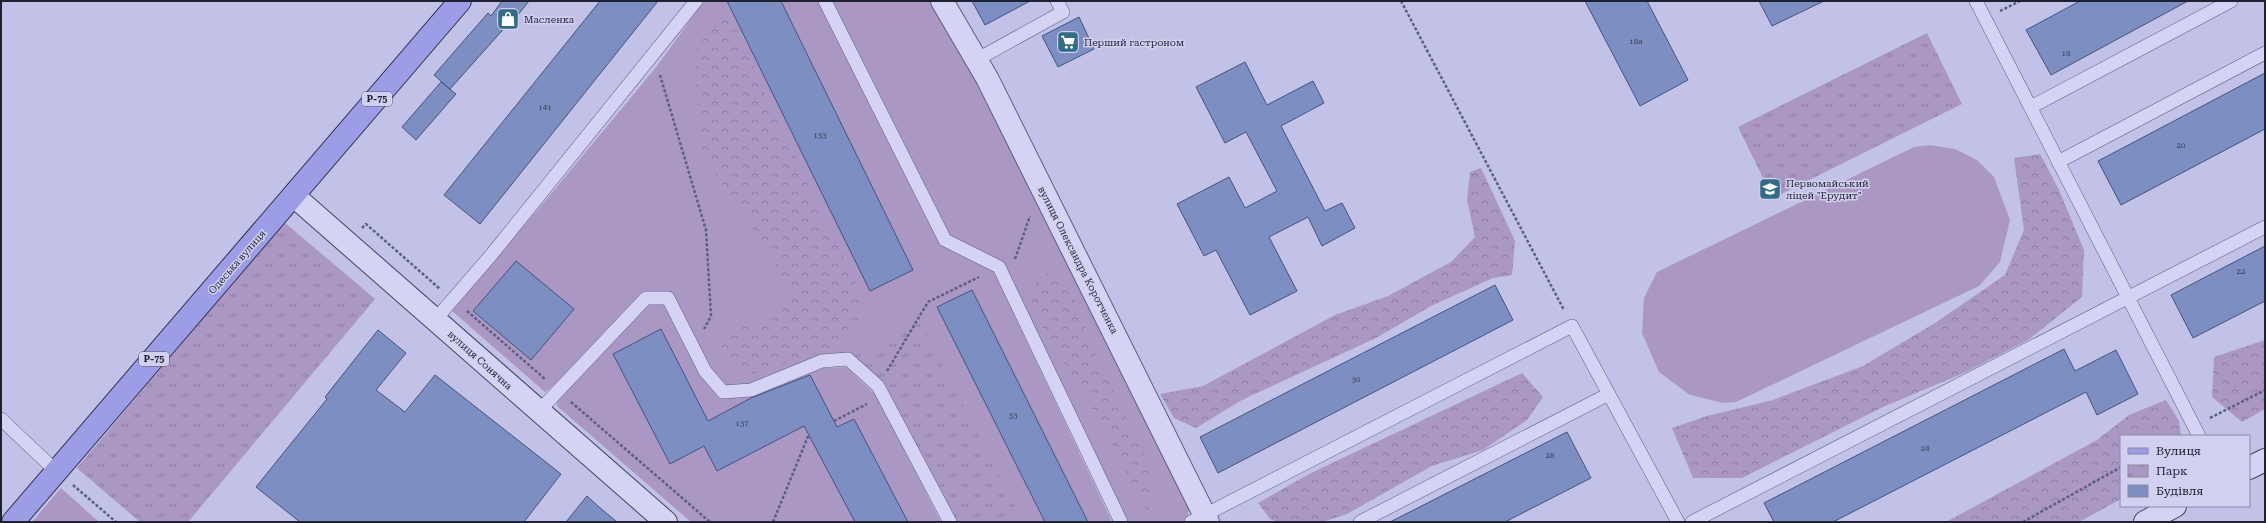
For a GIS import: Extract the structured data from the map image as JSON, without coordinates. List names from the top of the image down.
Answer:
{
  "streets": {
    "main road": ["Р-75", "Одеська вулиця"],
    "street": ["вулиця Олександра Коротченка", "вулиця Сонячна"]
  },
  "crossings": [
    ["Одеська вулиця", "вулиця Сонячна"]
  ],
  "places": {
    "shop": ["Масленка"],
    "supermarket": ["Перший гастроном"],
    "school or university": ["Первомайський ліцей \"Ерудит\""]
  },
  "house_numbers": [
    "18а",
    "18",
    "141",
    "133",
    "20",
    "22",
    "30",
    "33",
    "137",
    "24",
    "28"
  ],
  "legend": ["Вулиця", "Парк", "Будівля"]
}
